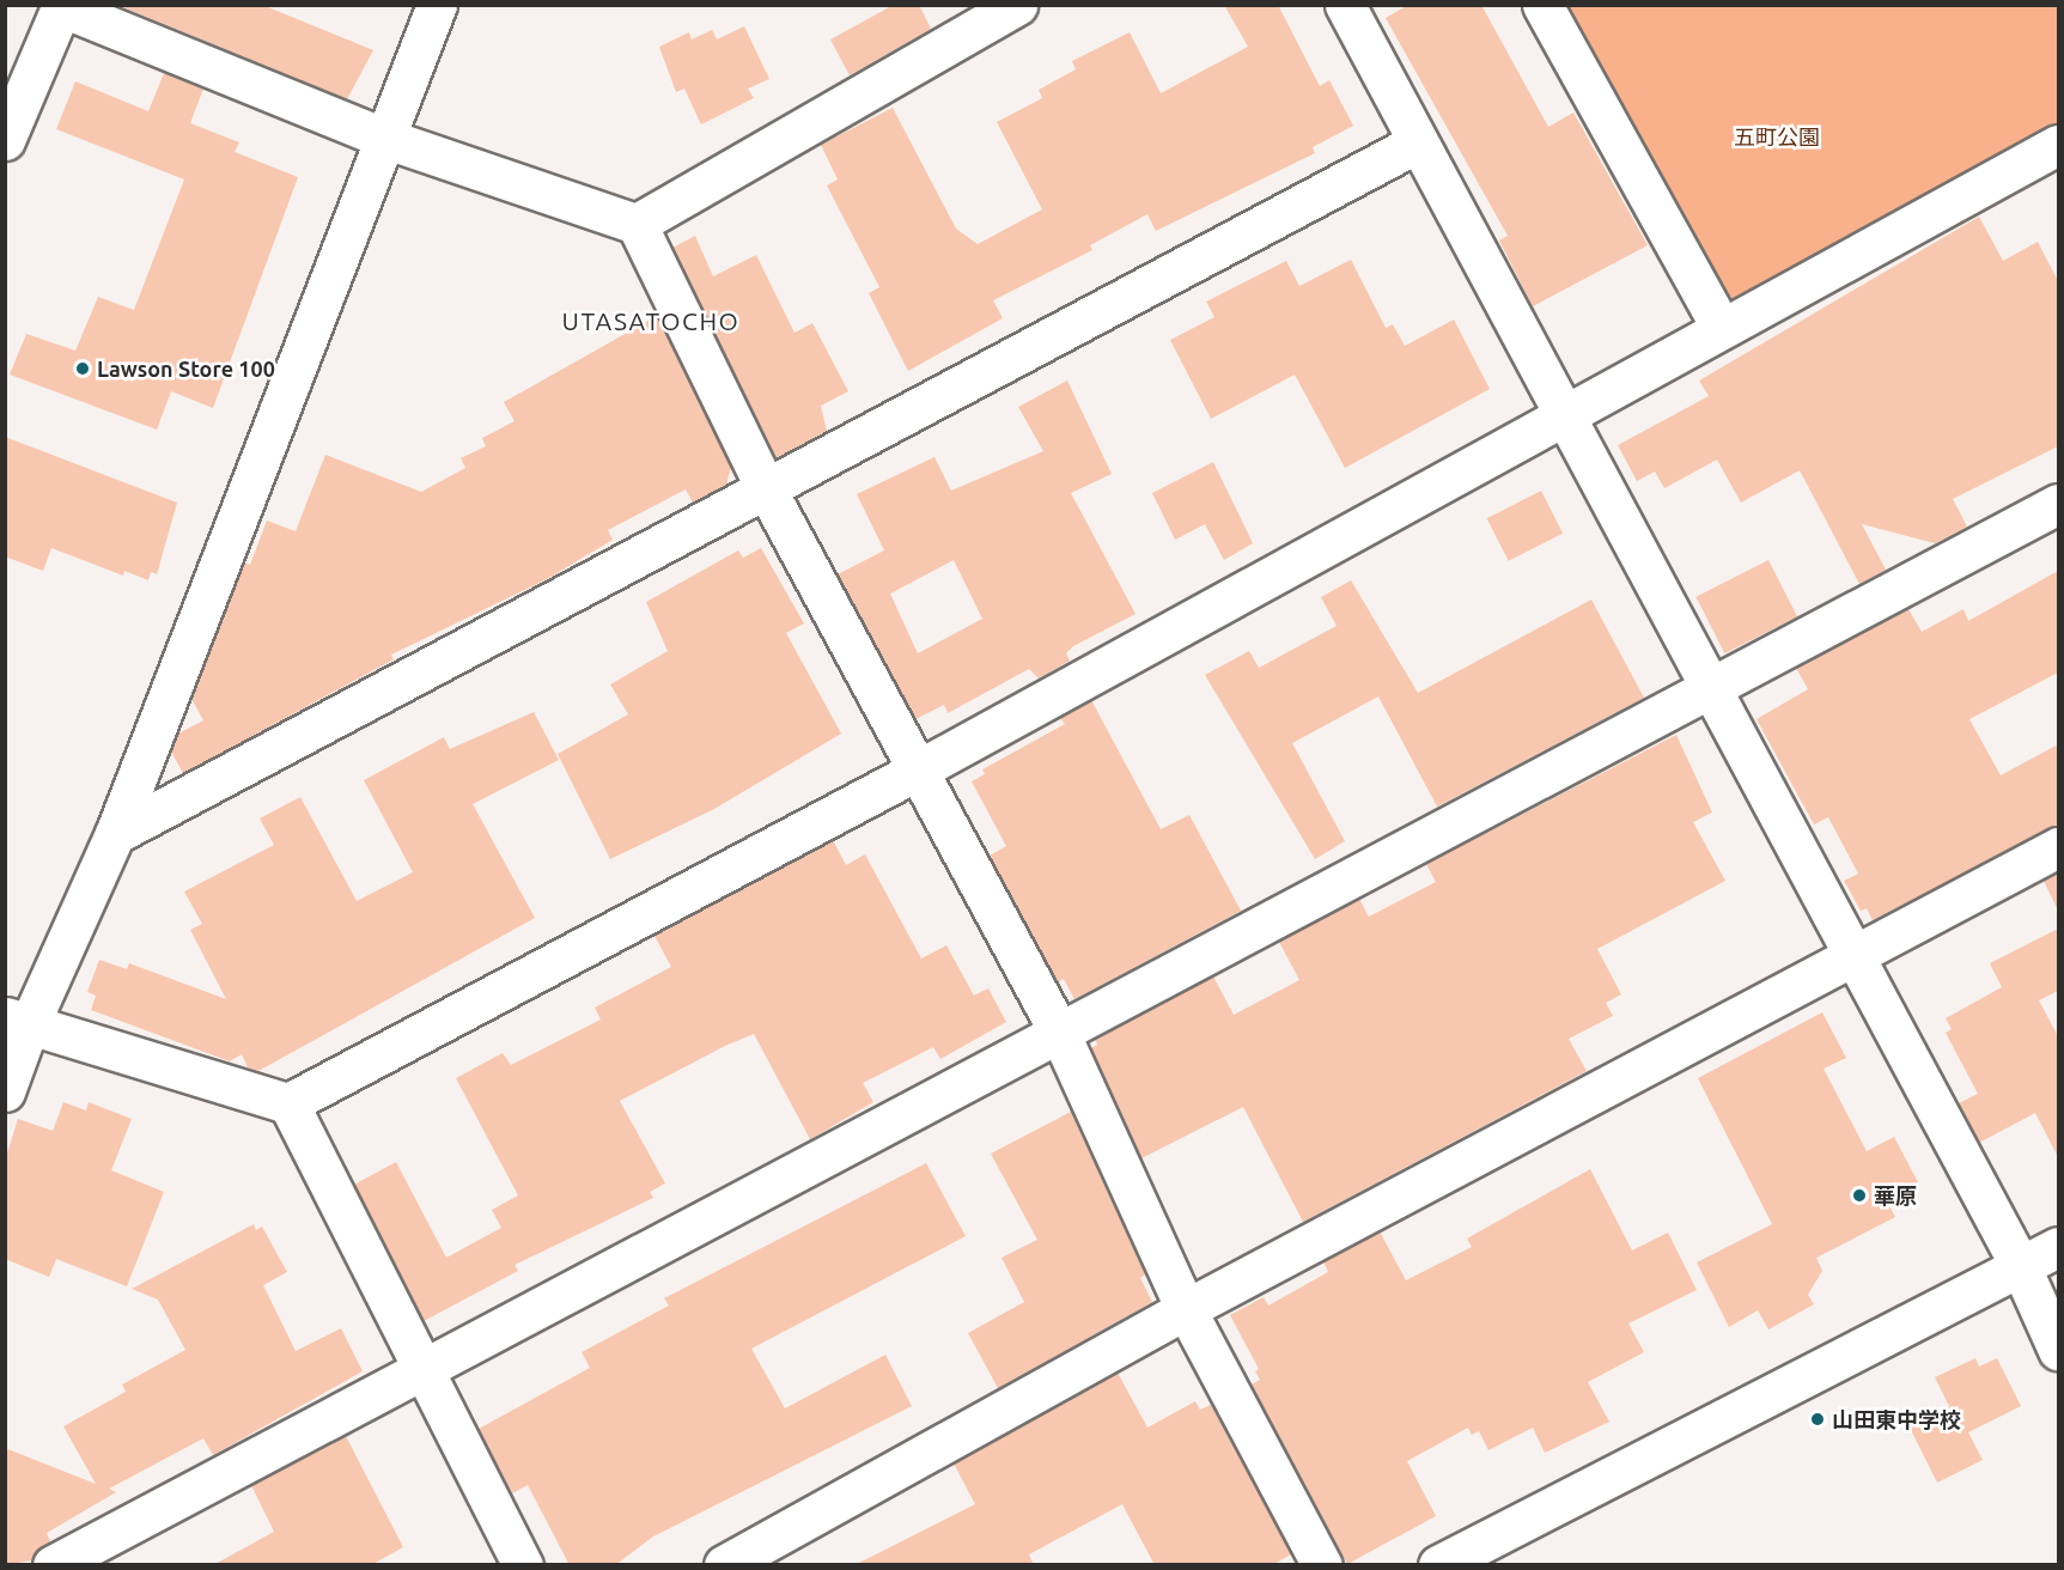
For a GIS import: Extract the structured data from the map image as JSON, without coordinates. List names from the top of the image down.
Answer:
{
  "districts": ["UTASATOCHO"],
  "parks": ["五町公園"],
  "places": ["Lawson Store 100", "華原", "山田東中学校"]
}
